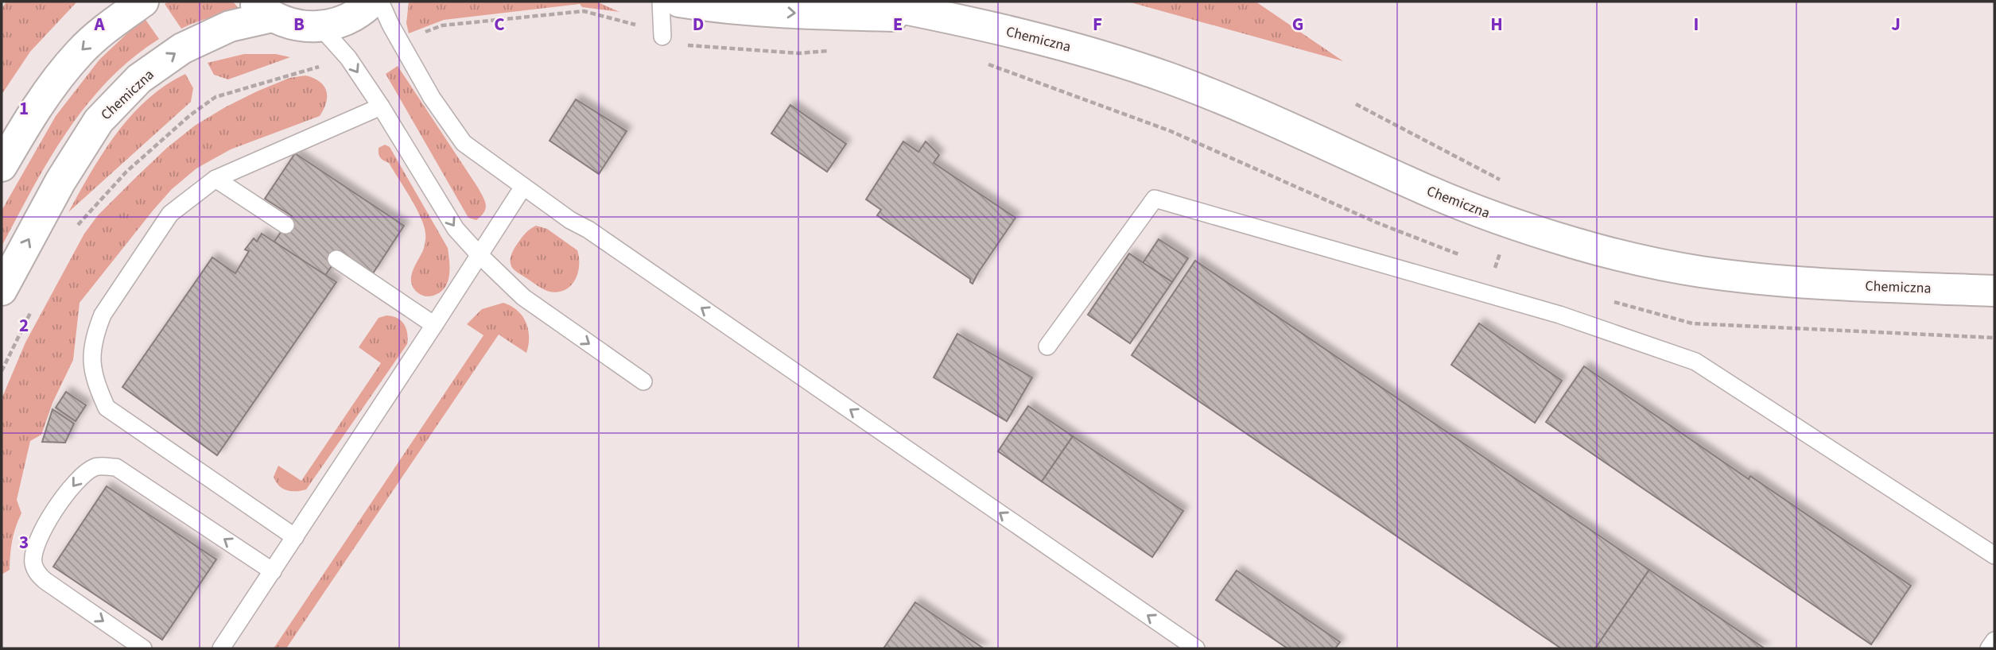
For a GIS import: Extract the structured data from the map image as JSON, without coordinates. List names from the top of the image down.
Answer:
{
  "streets": {
    "street": ["Chemiczna"]
  },
  "grid": {
    "columns": [
      "A",
      "B",
      "C",
      "D",
      "E",
      "F",
      "G",
      "H",
      "I",
      "J"
    ],
    "rows": ["1", "2", "3"]
  }
}
